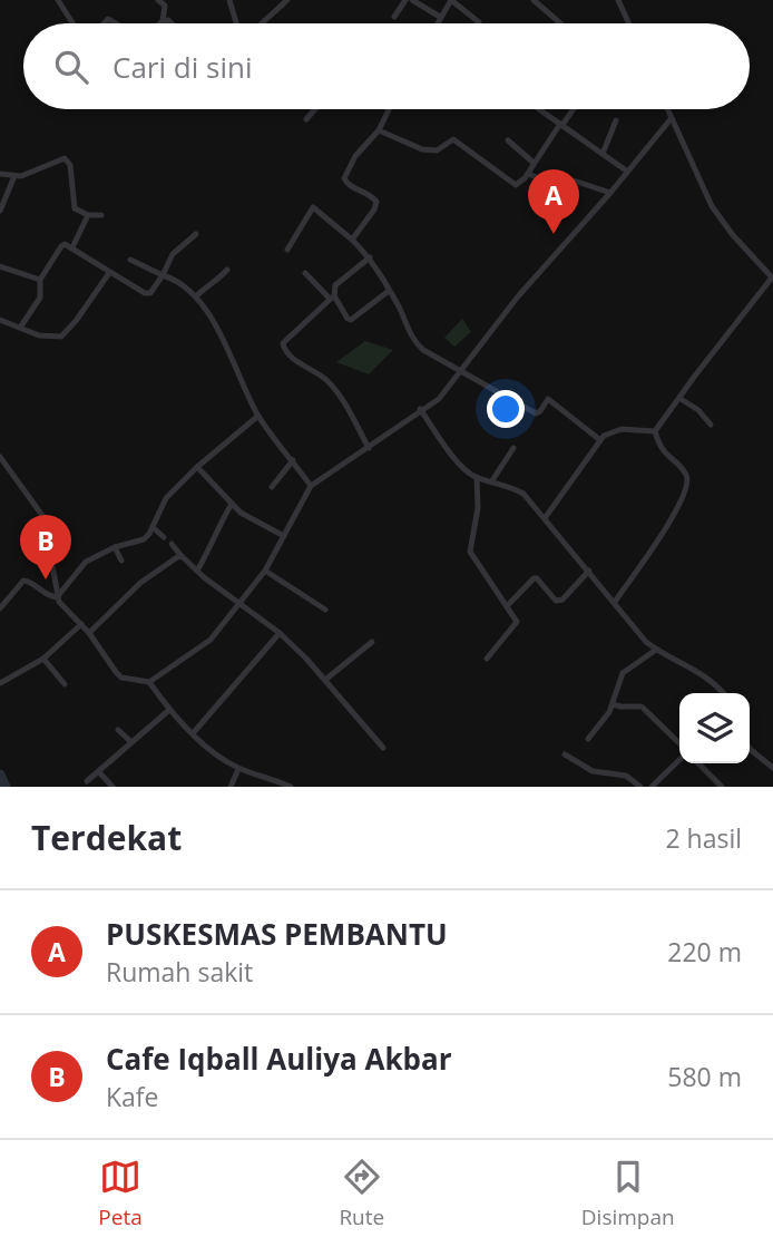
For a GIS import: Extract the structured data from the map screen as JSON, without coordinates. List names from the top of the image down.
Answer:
{
  "page": {
    "search": "Cari di sini",
    "pins": ["A", "B"],
    "heading": ["Terdekat", "2 hasil"],
    "list": [
      {
        "mark": "A",
        "name": "PUSKESMAS PEMBANTU",
        "note": "Rumah sakit",
        "value": "220 m"
      },
      {
        "mark": "B",
        "name": "Cafe Iqball Auliya Akbar",
        "note": "Kafe",
        "value": "580 m"
      }
    ],
    "nav": ["Peta", "Rute", "Disimpan"]
  }
}
